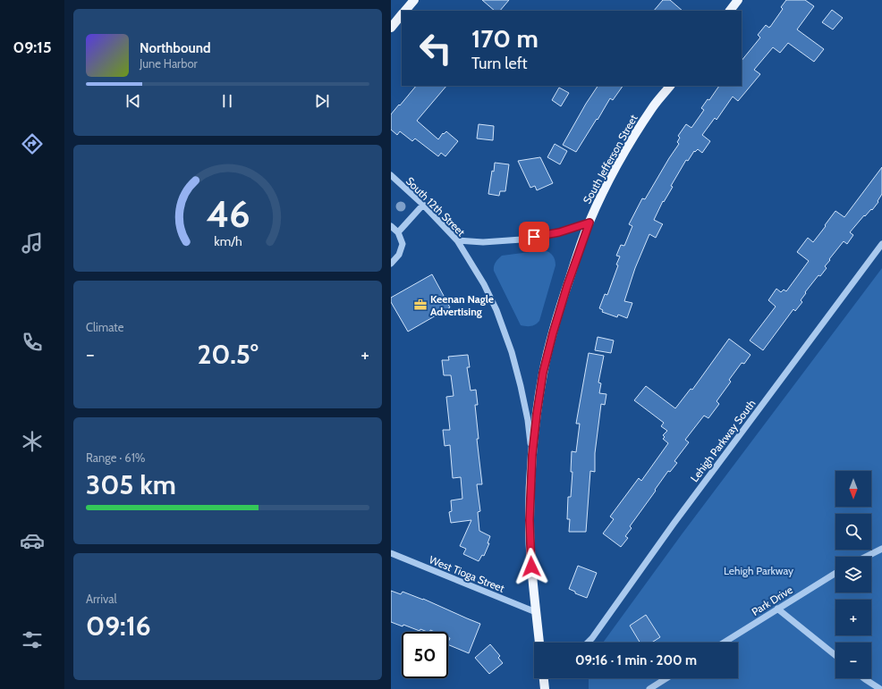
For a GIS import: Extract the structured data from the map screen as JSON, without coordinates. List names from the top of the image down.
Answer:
{
  "streets": {
    "main road": ["South Jefferson Street"],
    "street": [
      "South 12th Street",
      "Lehigh Parkway South",
      "West Tioga Street",
      "Park Drive"
    ]
  },
  "crossings": [
    ["South Jefferson Street", "South 12th Street"],
    ["South Jefferson Street", "West Tioga Street"]
  ],
  "parks": ["Lehigh Parkway"],
  "places": {
    "office": ["Keenan Nagle Advertising"]
  },
  "north": "bottom",
  "page": {
    "tabs": "09:15",
    "turn": ["170 m", "Turn left"],
    "song": ["Northbound", "June Harbor"],
    "tile": [
      "Climate",
      ["Range · 61%", "305 km"],
      ["Arrival", "09:16"]
    ],
    "heat": ["−", "20.5°", "+"],
    "map_buttons": ["+", "−"],
    "limit": "50",
    "trip": "09:16 · 1 min · 200 m",
    "gauge": ["46", "km/h"]
  }
}
